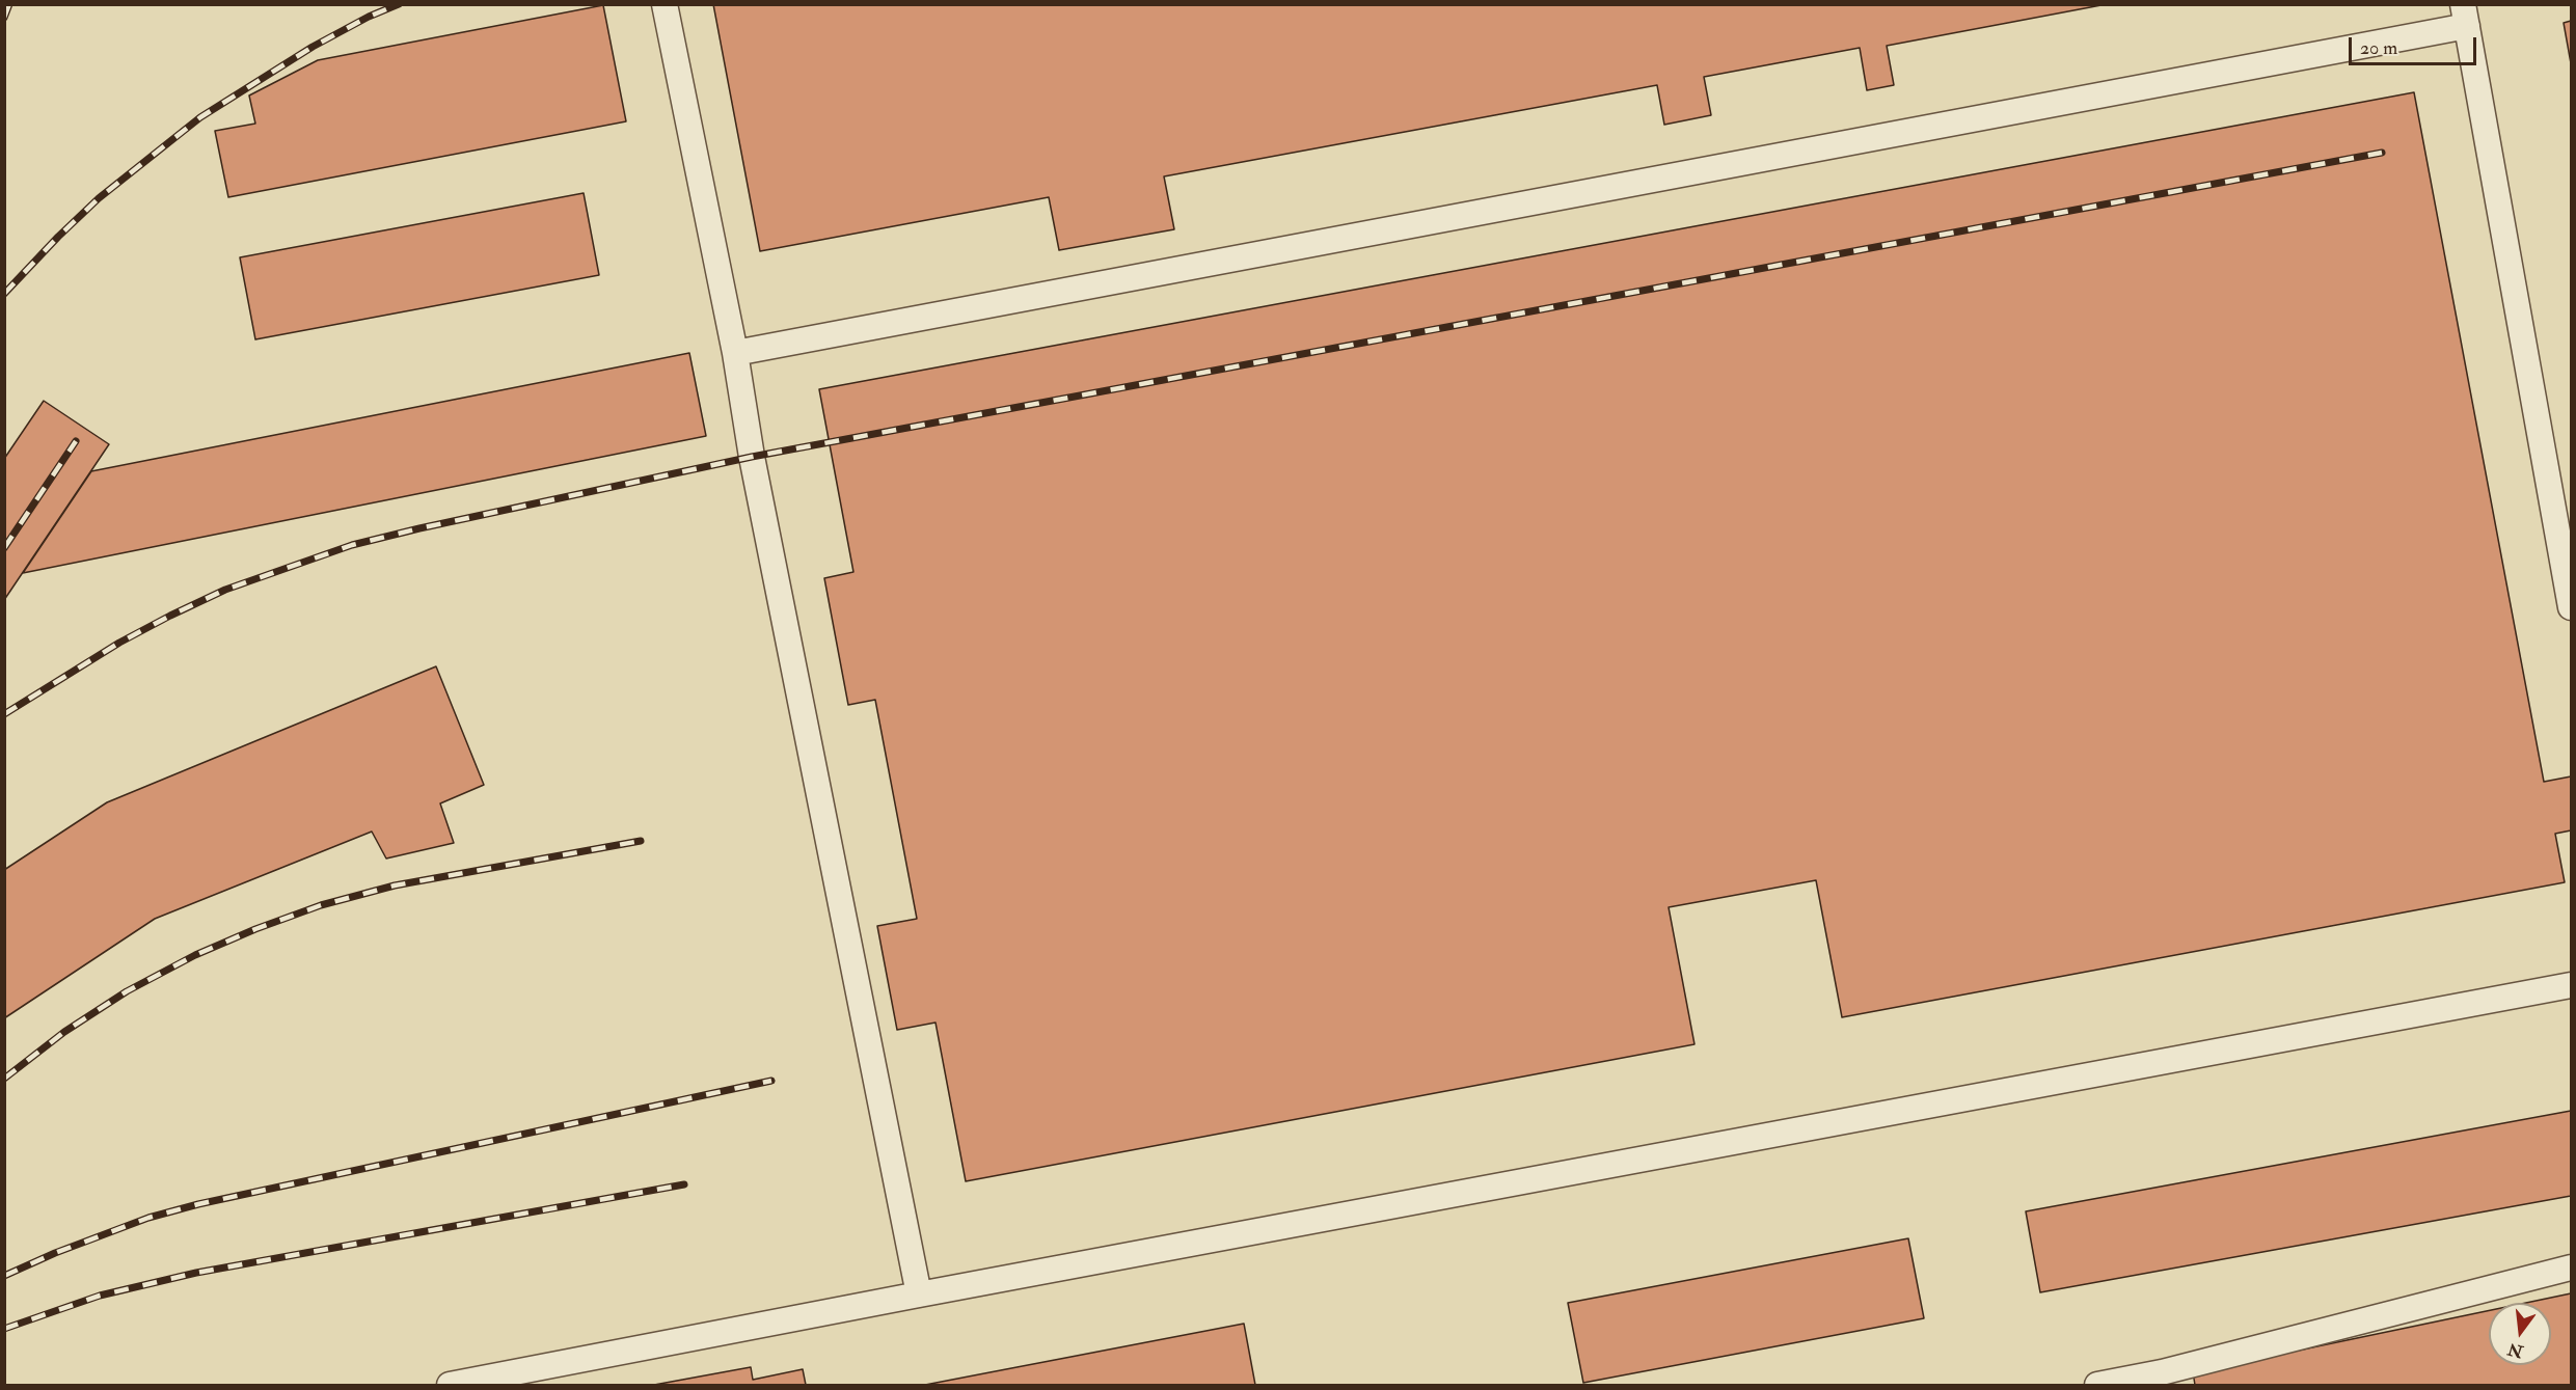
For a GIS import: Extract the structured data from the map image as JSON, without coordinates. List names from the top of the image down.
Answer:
{
  "scale_bar": "20 m",
  "north": "bottom"
}
